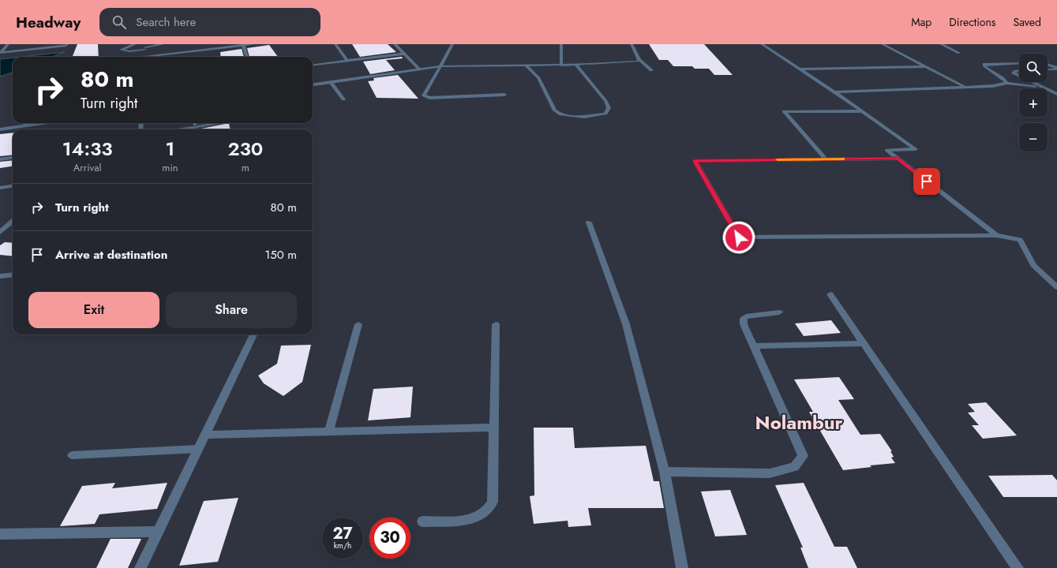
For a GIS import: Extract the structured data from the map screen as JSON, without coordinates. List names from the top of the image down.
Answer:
{
  "districts": ["Nolambur"],
  "page": {
    "header": "Headway",
    "search": "Search here",
    "nav": ["Map", "Directions", "Saved"],
    "map_buttons": ["+", "−"],
    "turn": ["80 m", "Turn right"],
    "eta": [
      "14:33",
      "Arrival",
      "1",
      "min",
      "230",
      "m"
    ],
    "list": [
      {
        "name": "Turn right",
        "value": "80 m"
      },
      {
        "name": "Arrive at destination",
        "value": "150 m"
      }
    ],
    "buttons": ["Exit", "Share"],
    "speed": "27 km/h",
    "limit": "30"
  }
}
